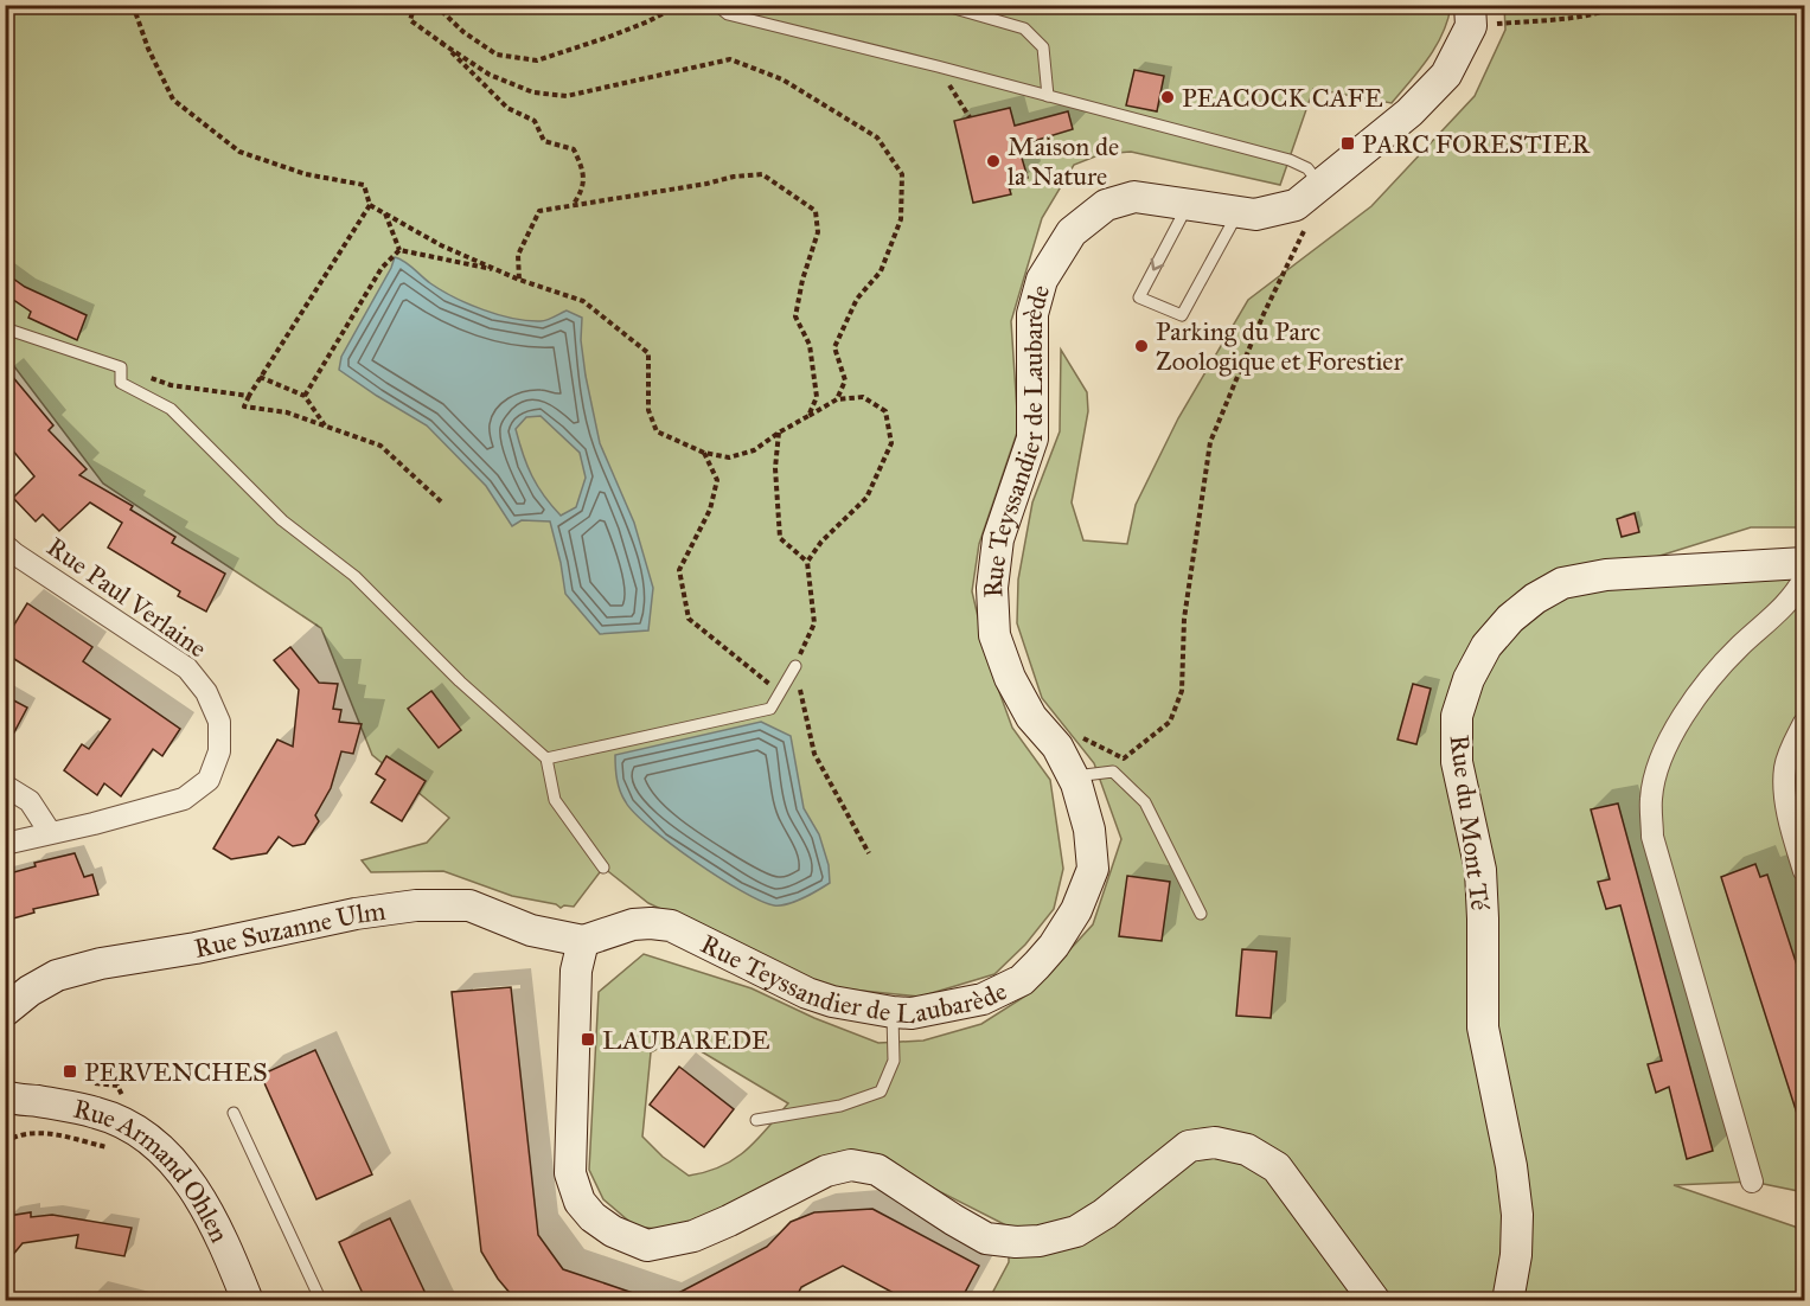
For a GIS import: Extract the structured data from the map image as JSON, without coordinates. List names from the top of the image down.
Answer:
{
  "streets": {
    "main road": [
      "Rue Teyssandier de Laubarède",
      "Rue du Mont Té",
      "Rue Suzanne Ulm",
      "Rue Armand Ohlen"
    ],
    "street": ["Rue Paul Verlaine"]
  },
  "crossings": [
    ["Rue Teyssandier de Laubarède", "Rue Suzanne Ulm"]
  ],
  "places": {
    "other": ["PEACOCK CAFE", "Maison de la Nature", "Parking du Parc Zoologique et Forestier"],
    "transit": ["PARC FORESTIER", "LAUBAREDE", "PERVENCHES"]
  }
}
